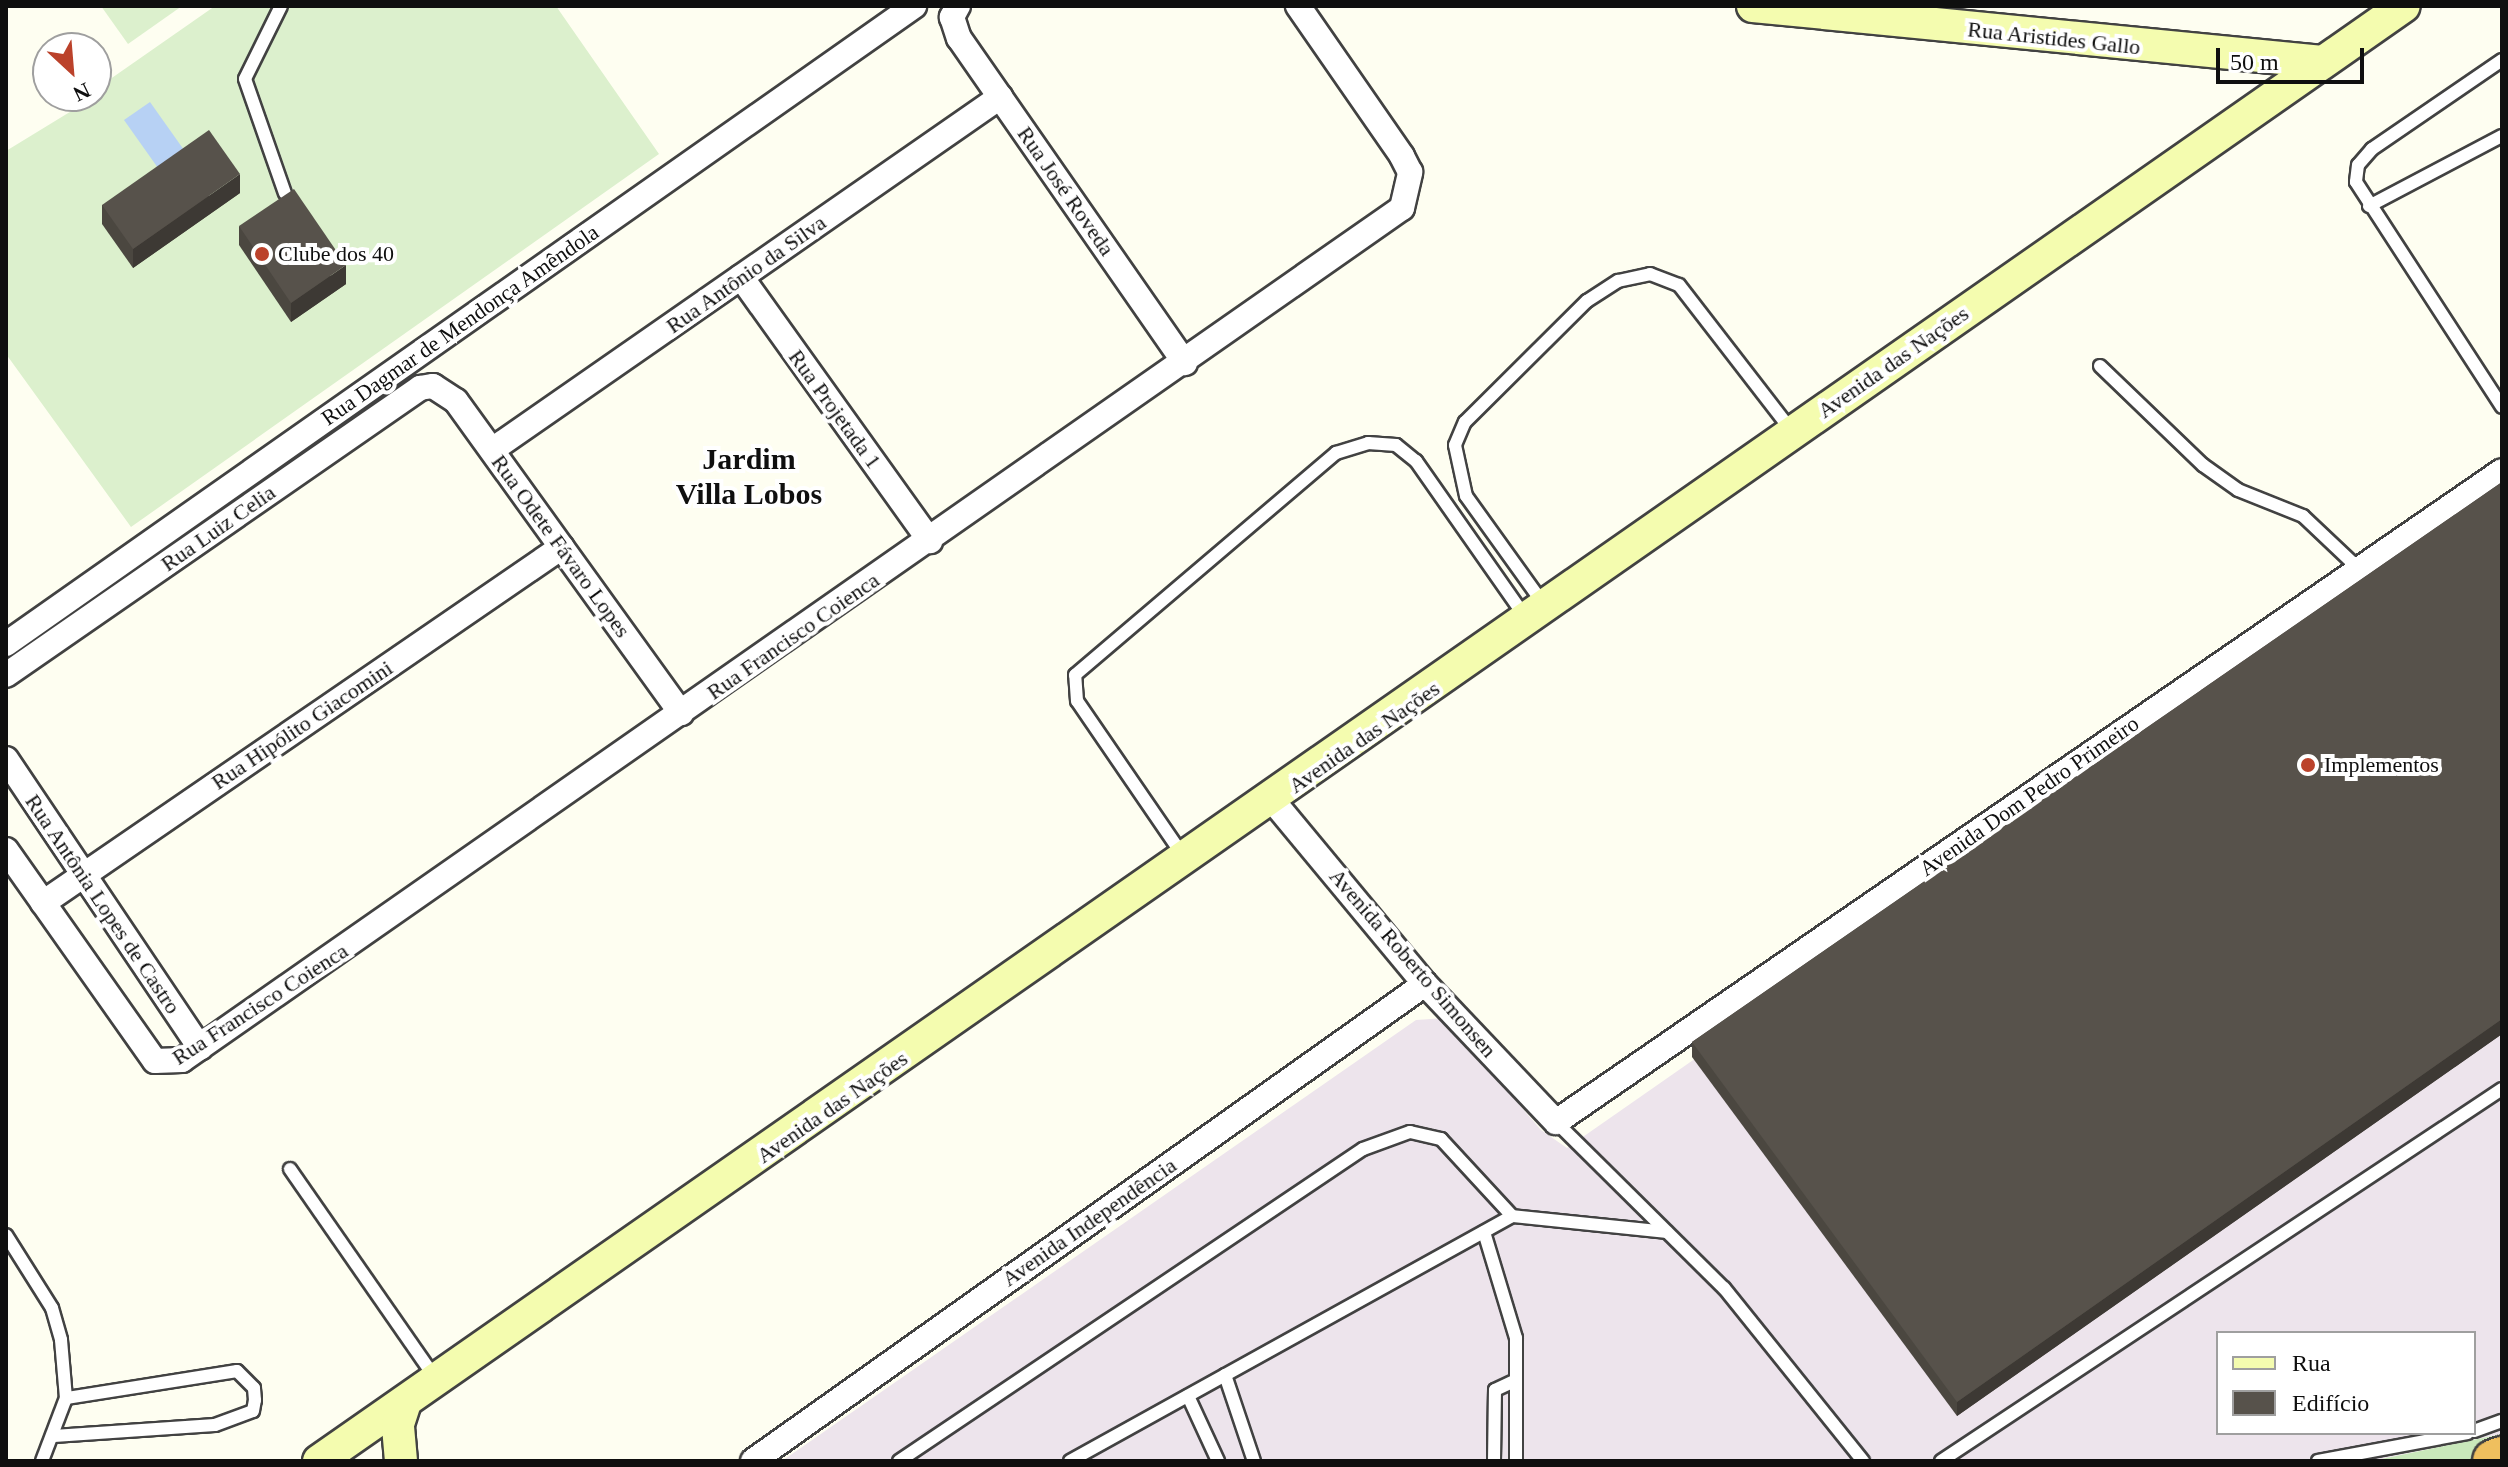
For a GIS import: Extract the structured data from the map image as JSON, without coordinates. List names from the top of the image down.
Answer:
{
  "streets": {
    "street": [
      "Rua Aristides Gallo",
      "Rua José Roveda",
      "Rua Antônio da Silva",
      "Rua Dagmar de Mendonça Amêndola",
      "Avenida das Nações",
      "Rua Projetada 1",
      "Rua Luiz Celia",
      "Rua Odete Fávaro Lopes",
      "Rua Francisco Coienca",
      "Rua Hipólito Giacomini",
      "Avenida Dom Pedro Primeiro",
      "Rua Antônia Lopes de Castro",
      "Avenida Roberto Simonsen",
      "Avenida Independência"
    ]
  },
  "crossings": [
    ["Rua Aristides Gallo", "Avenida das Nações"],
    ["Rua José Roveda", "Rua Antônio da Silva"],
    ["Rua José Roveda", "Rua Francisco Coienca"],
    ["Rua Antônio da Silva", "Rua Projetada 1"],
    ["Rua Antônio da Silva", "Rua Odete Fávaro Lopes"],
    ["Avenida das Nações", "Avenida Roberto Simonsen"],
    ["Rua Projetada 1", "Rua Francisco Coienca"],
    ["Rua Luiz Celia", "Rua Odete Fávaro Lopes"],
    ["Rua Odete Fávaro Lopes", "Rua Francisco Coienca"],
    ["Rua Odete Fávaro Lopes", "Rua Hipólito Giacomini"],
    ["Rua Francisco Coienca", "Rua Antônia Lopes de Castro"],
    ["Rua Hipólito Giacomini", "Rua Antônia Lopes de Castro"],
    ["Avenida Dom Pedro Primeiro", "Avenida Roberto Simonsen"],
    ["Avenida Roberto Simonsen", "Avenida Independência"]
  ],
  "districts": ["Jardim Villa Lobos"],
  "places": ["Clube dos 40", "Implementos"],
  "legend": ["Rua", "Edifício"],
  "scale_bar": "50 m",
  "north": "bottom right"
}
